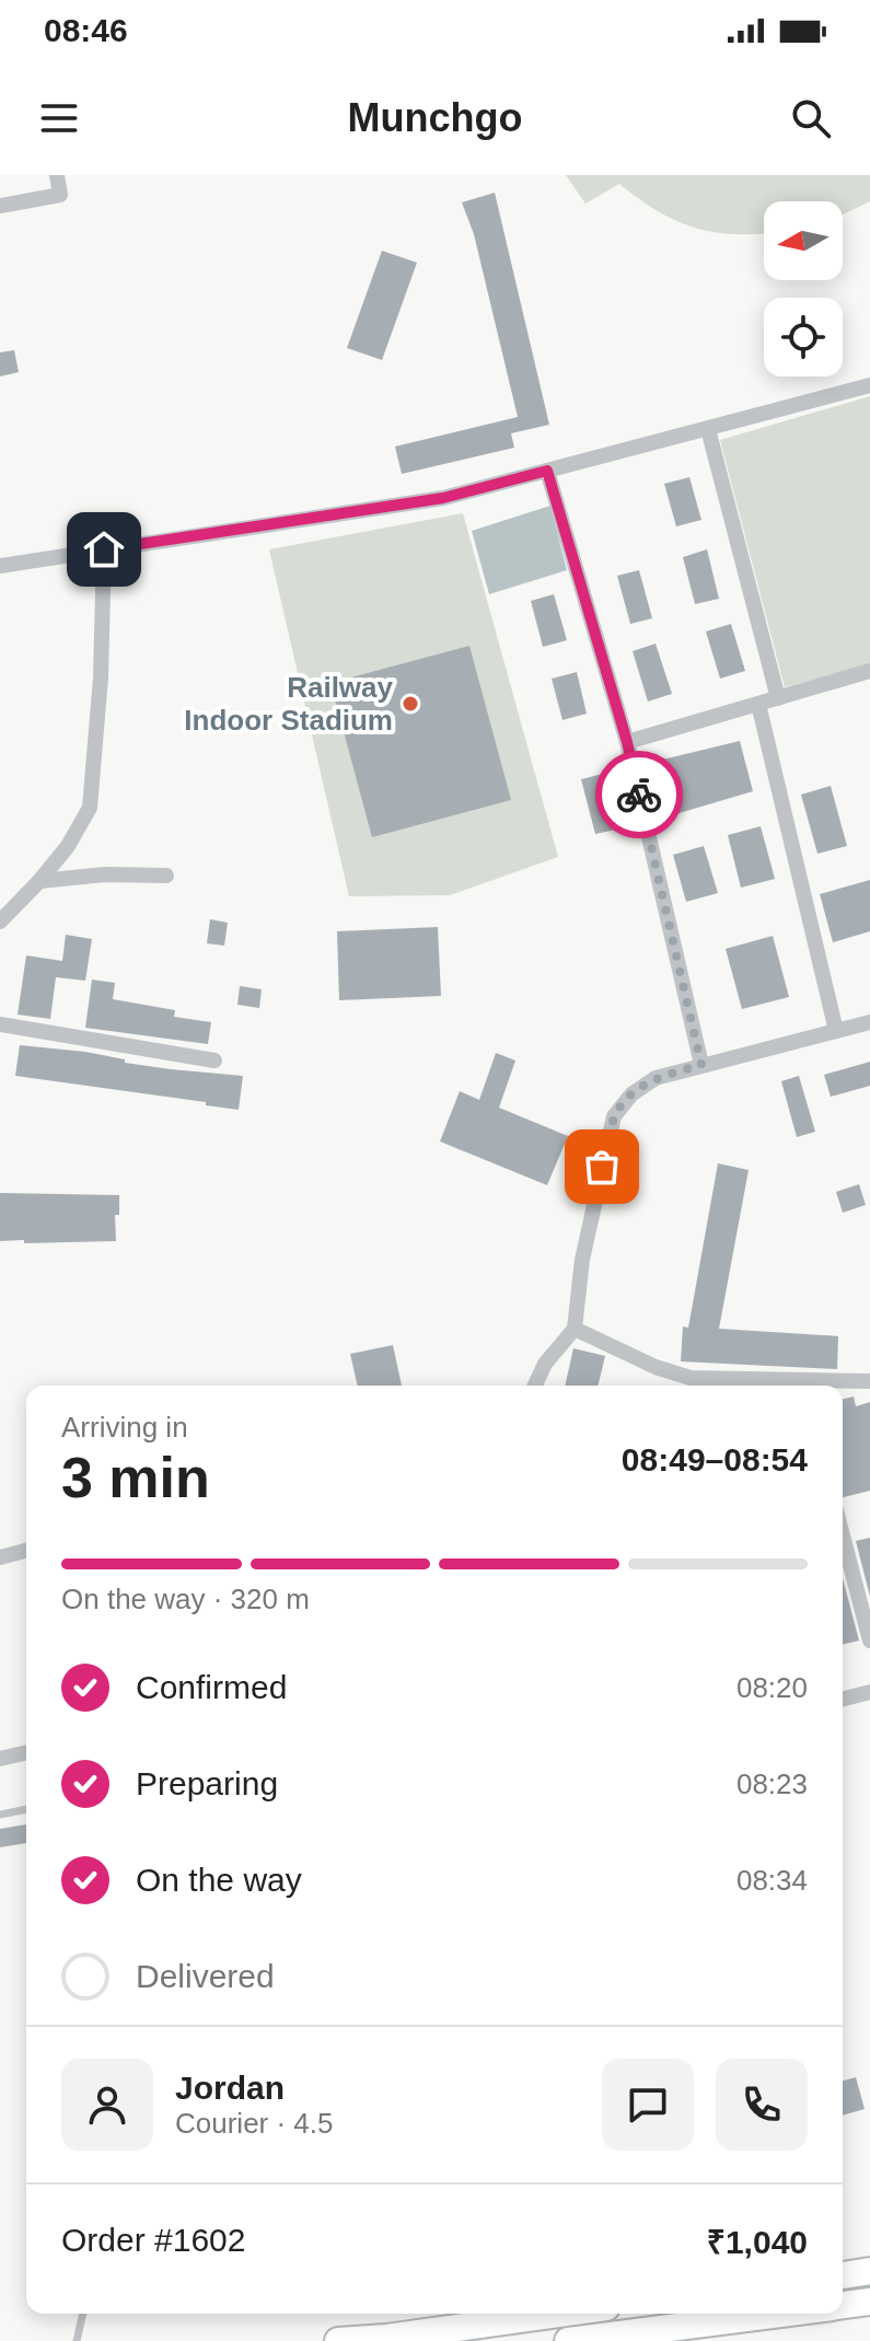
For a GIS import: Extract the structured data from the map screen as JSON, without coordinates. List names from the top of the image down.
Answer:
{
  "places": ["Railway Indoor Stadium"],
  "north": "left",
  "page": {
    "status": "08:46",
    "header": "Munchgo",
    "heading": ["3 min", "Arriving in", "08:49–08:54"],
    "panel": [
      "Jordan",
      "Courier · 4.5",
      "Order #1602",
      "₹1,040"
    ],
    "bar": "On the way · 320 m",
    "list": [
      ["Confirmed", "08:20"],
      ["Preparing", "08:23"],
      ["On the way", "08:34"],
      "Delivered"
    ]
  }
}
